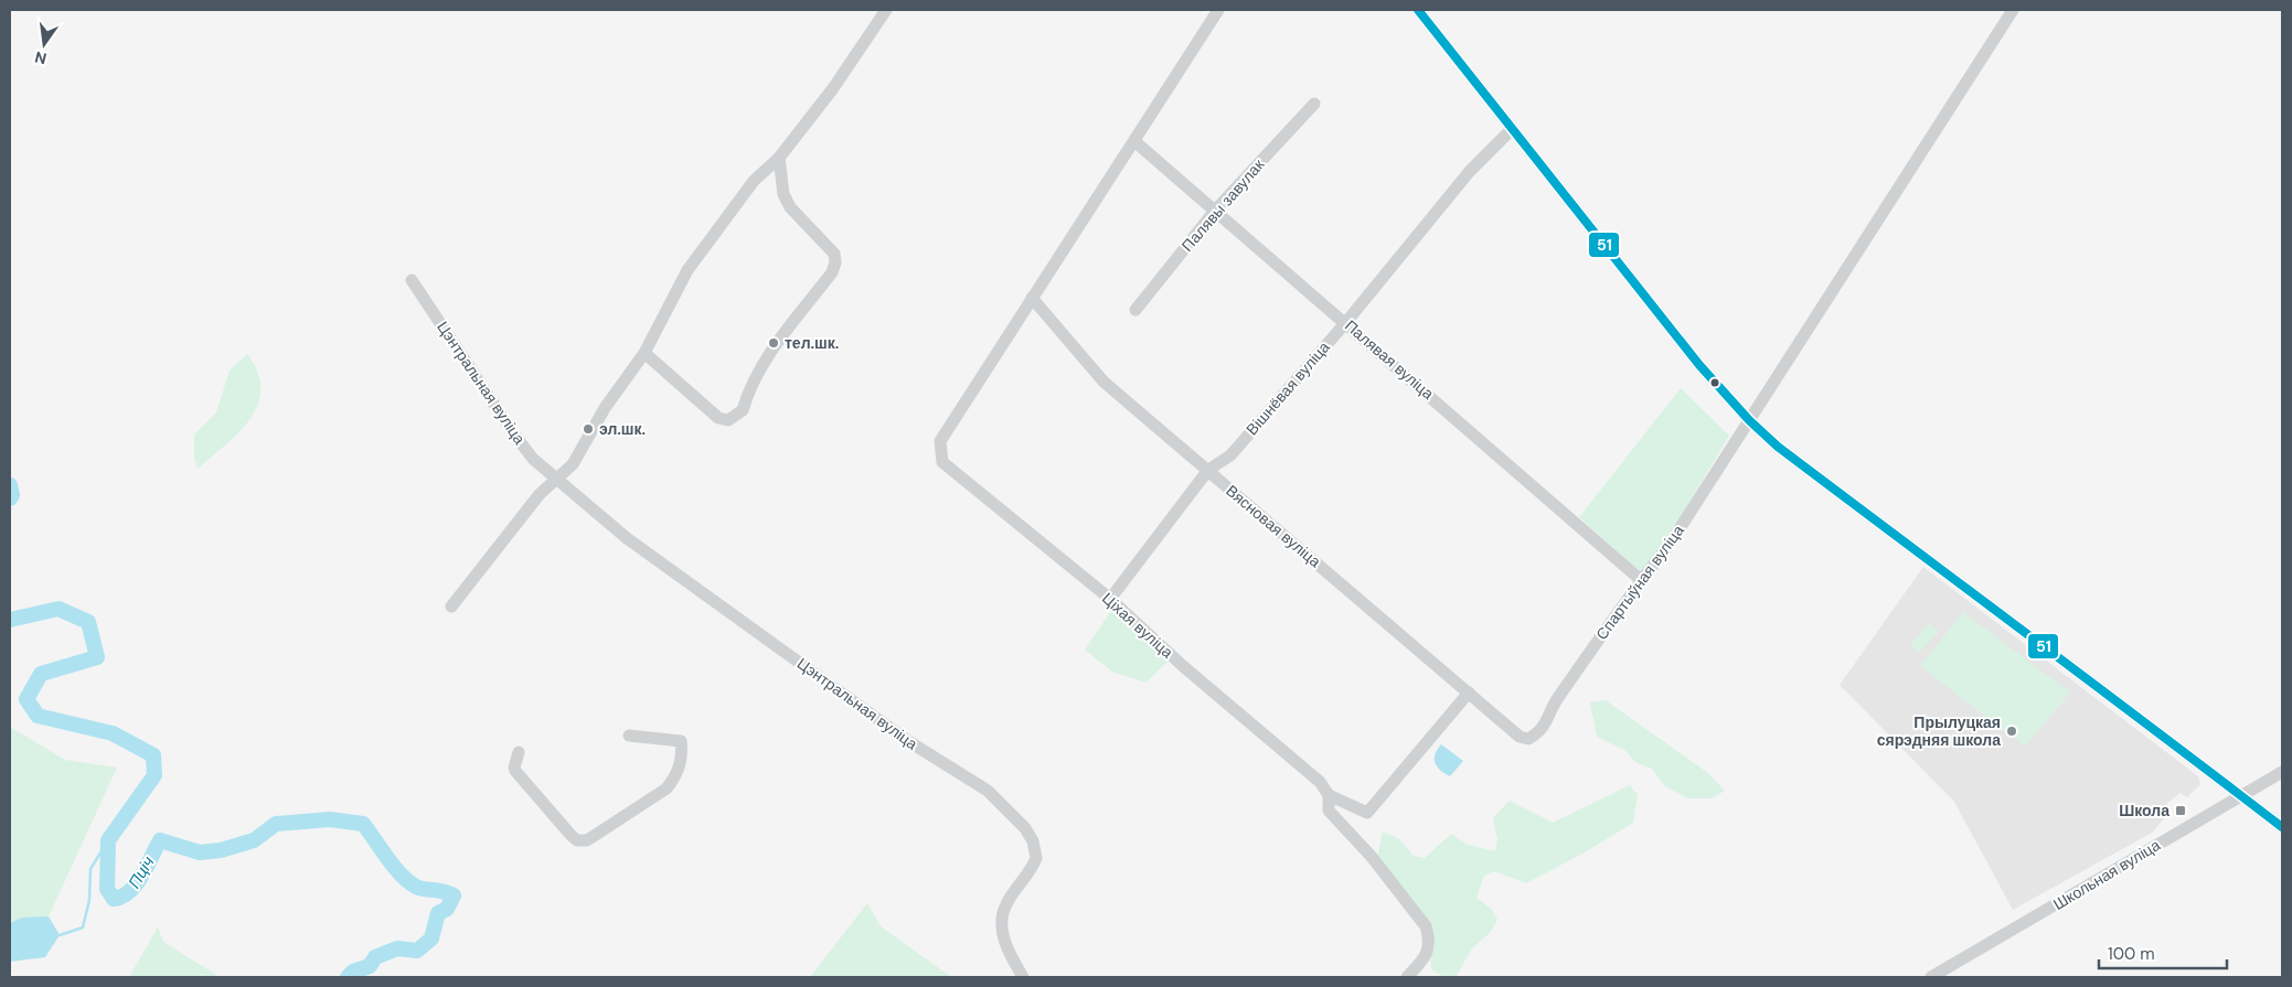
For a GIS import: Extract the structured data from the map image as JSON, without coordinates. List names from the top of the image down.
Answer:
{
  "streets": {
    "street": [
      "Палявы завулак",
      "Палявая вуліца",
      "Цэнтральная вуліца",
      "Вішнёвая вуліца",
      "Вясновая вуліца",
      "Спартыўная вуліца",
      "Ціхая вуліца",
      "Школьная вуліца"
    ]
  },
  "crossings": [
    ["Палявы завулак", "Палявая вуліца"],
    ["Палявая вуліца", "Вішнёвая вуліца"],
    ["Палявая вуліца", "Спартыўная вуліца"],
    ["Вішнёвая вуліца", "Вясновая вуліца"],
    ["Вішнёвая вуліца", "Ціхая вуліца"],
    ["Вясновая вуліца", "Спартыўная вуліца"],
    ["Вясновая вуліца", "Ціхая вуліца"]
  ],
  "water": ["Пціч"],
  "places": {
    "other": ["тел.шк.", "эл.шк.", "Прылуцкая сярэдняя школа"],
    "transit": ["Школа"]
  },
  "lines": ["transit line 51"],
  "scale_bar": "100 m",
  "north": "bottom"
}
